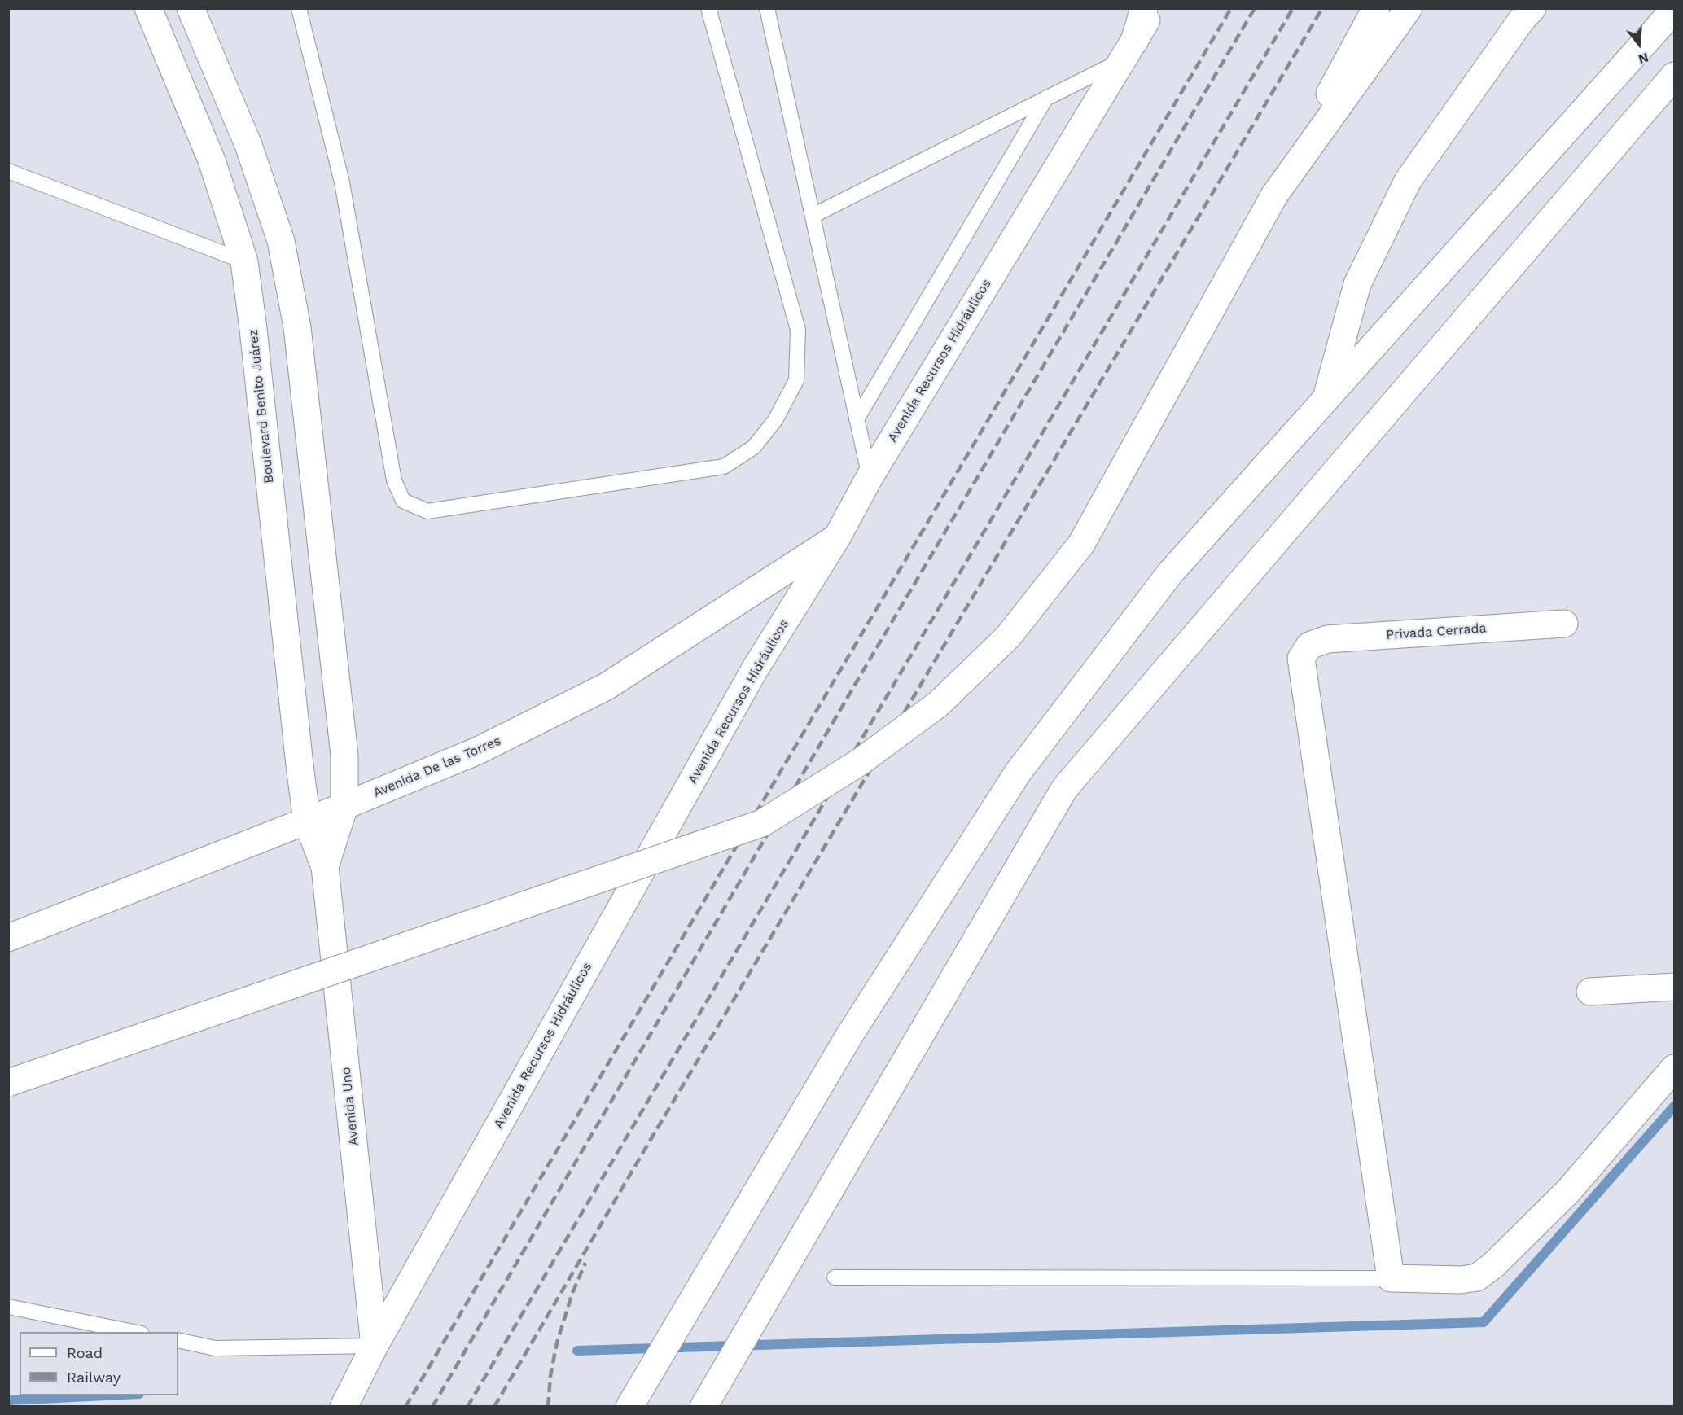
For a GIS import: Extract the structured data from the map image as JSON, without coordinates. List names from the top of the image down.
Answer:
{
  "streets": {
    "main road": [
      "Avenida Recursos Hidráulicos",
      "Boulevard Benito Juárez",
      "Privada Cerrada",
      "Avenida De las Torres",
      "Avenida Uno"
    ]
  },
  "crossings": [
    ["Avenida Recursos Hidráulicos", "Avenida De las Torres"],
    ["Avenida Recursos Hidráulicos", "Avenida Uno"],
    ["Boulevard Benito Juárez", "Avenida De las Torres"],
    ["Boulevard Benito Juárez", "Avenida Uno"],
    ["Avenida De las Torres", "Avenida Uno"]
  ],
  "legend": ["Road", "Railway"],
  "north": "bottom"
}
